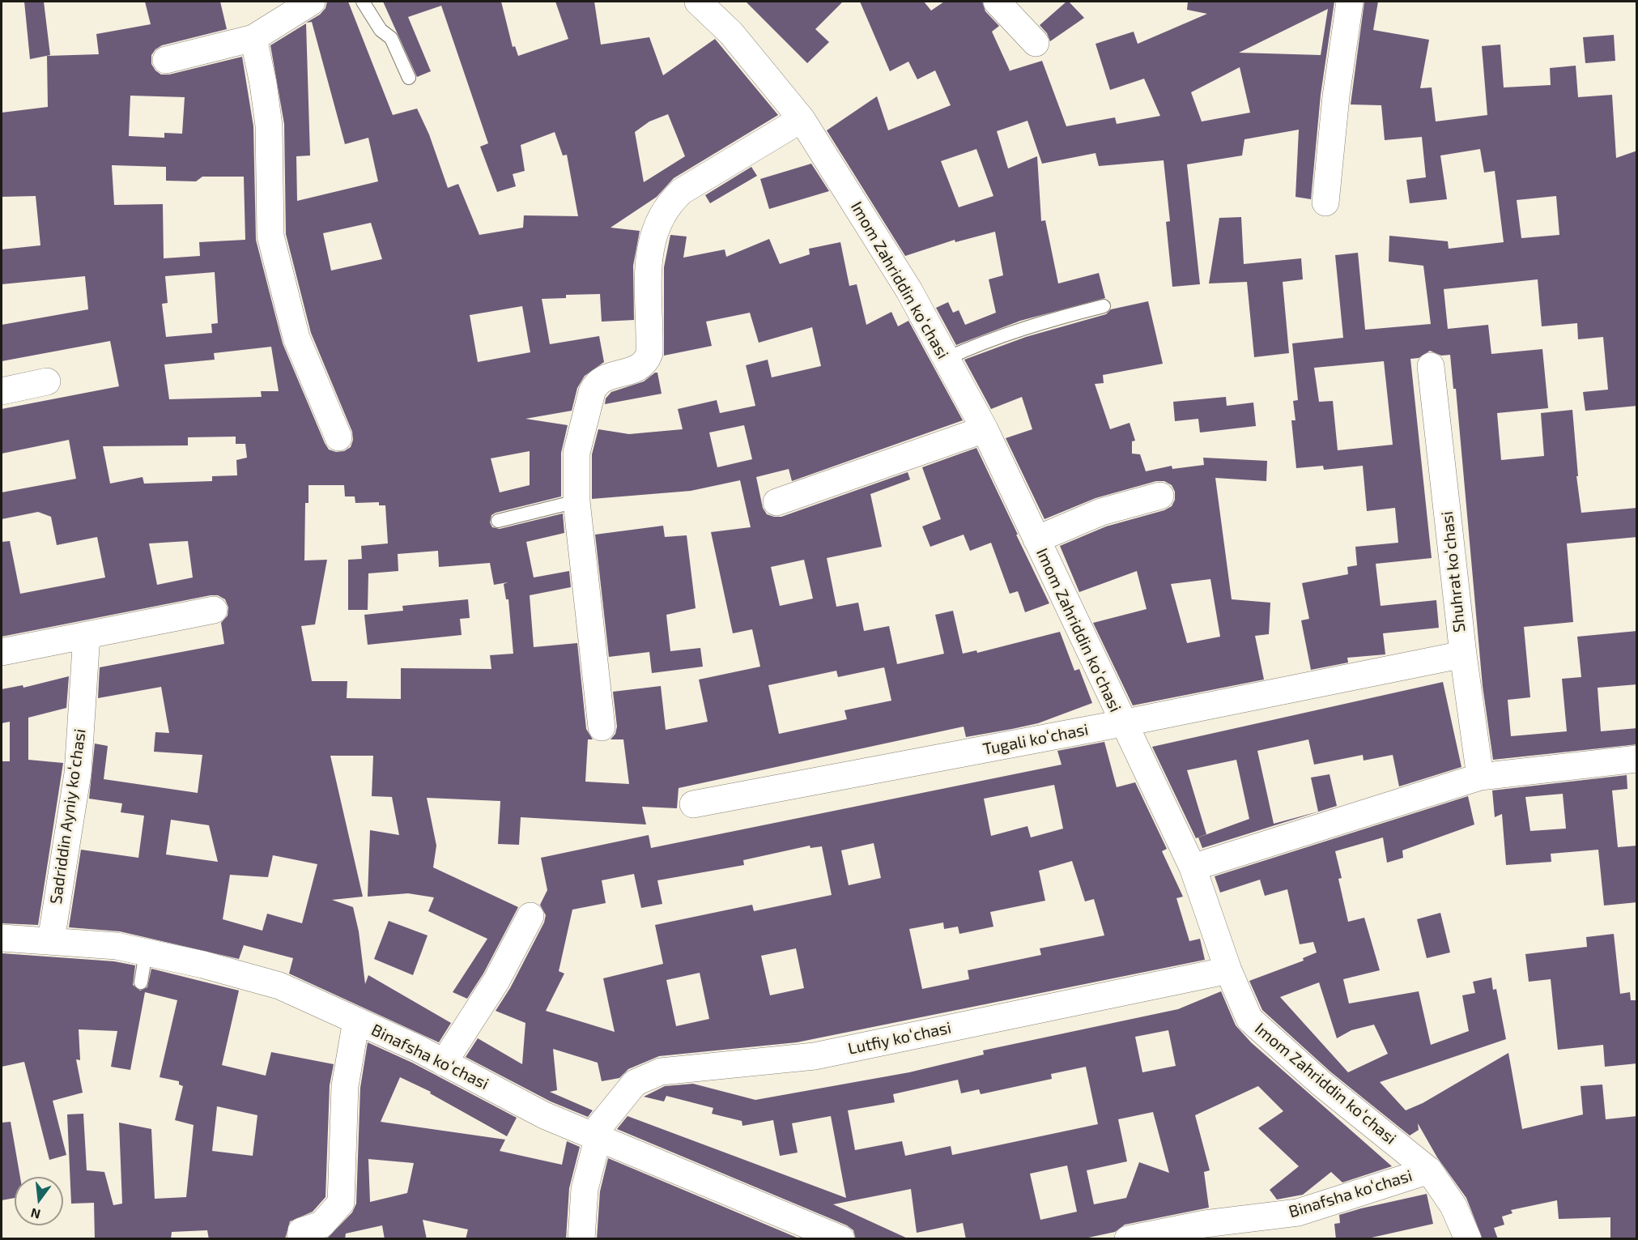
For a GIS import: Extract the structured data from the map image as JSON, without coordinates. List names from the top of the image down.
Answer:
{
  "streets": {
    "street": [
      "Imom Zahriddin koʻchasi",
      "Shuhrat koʻchasi",
      "Tugali koʻchasi",
      "Sadriddin Ayniy koʻchasi",
      "Lutfiy koʻchasi",
      "Binafsha koʻchasi"
    ]
  },
  "crossings": [
    ["Imom Zahriddin koʻchasi", "Tugali koʻchasi"],
    ["Imom Zahriddin koʻchasi", "Lutfiy koʻchasi"],
    ["Imom Zahriddin koʻchasi", "Binafsha koʻchasi"],
    ["Shuhrat koʻchasi", "Tugali koʻchasi"],
    ["Sadriddin Ayniy koʻchasi", "Binafsha koʻchasi"],
    ["Lutfiy koʻchasi", "Binafsha koʻchasi"]
  ],
  "north": "bottom"
}
